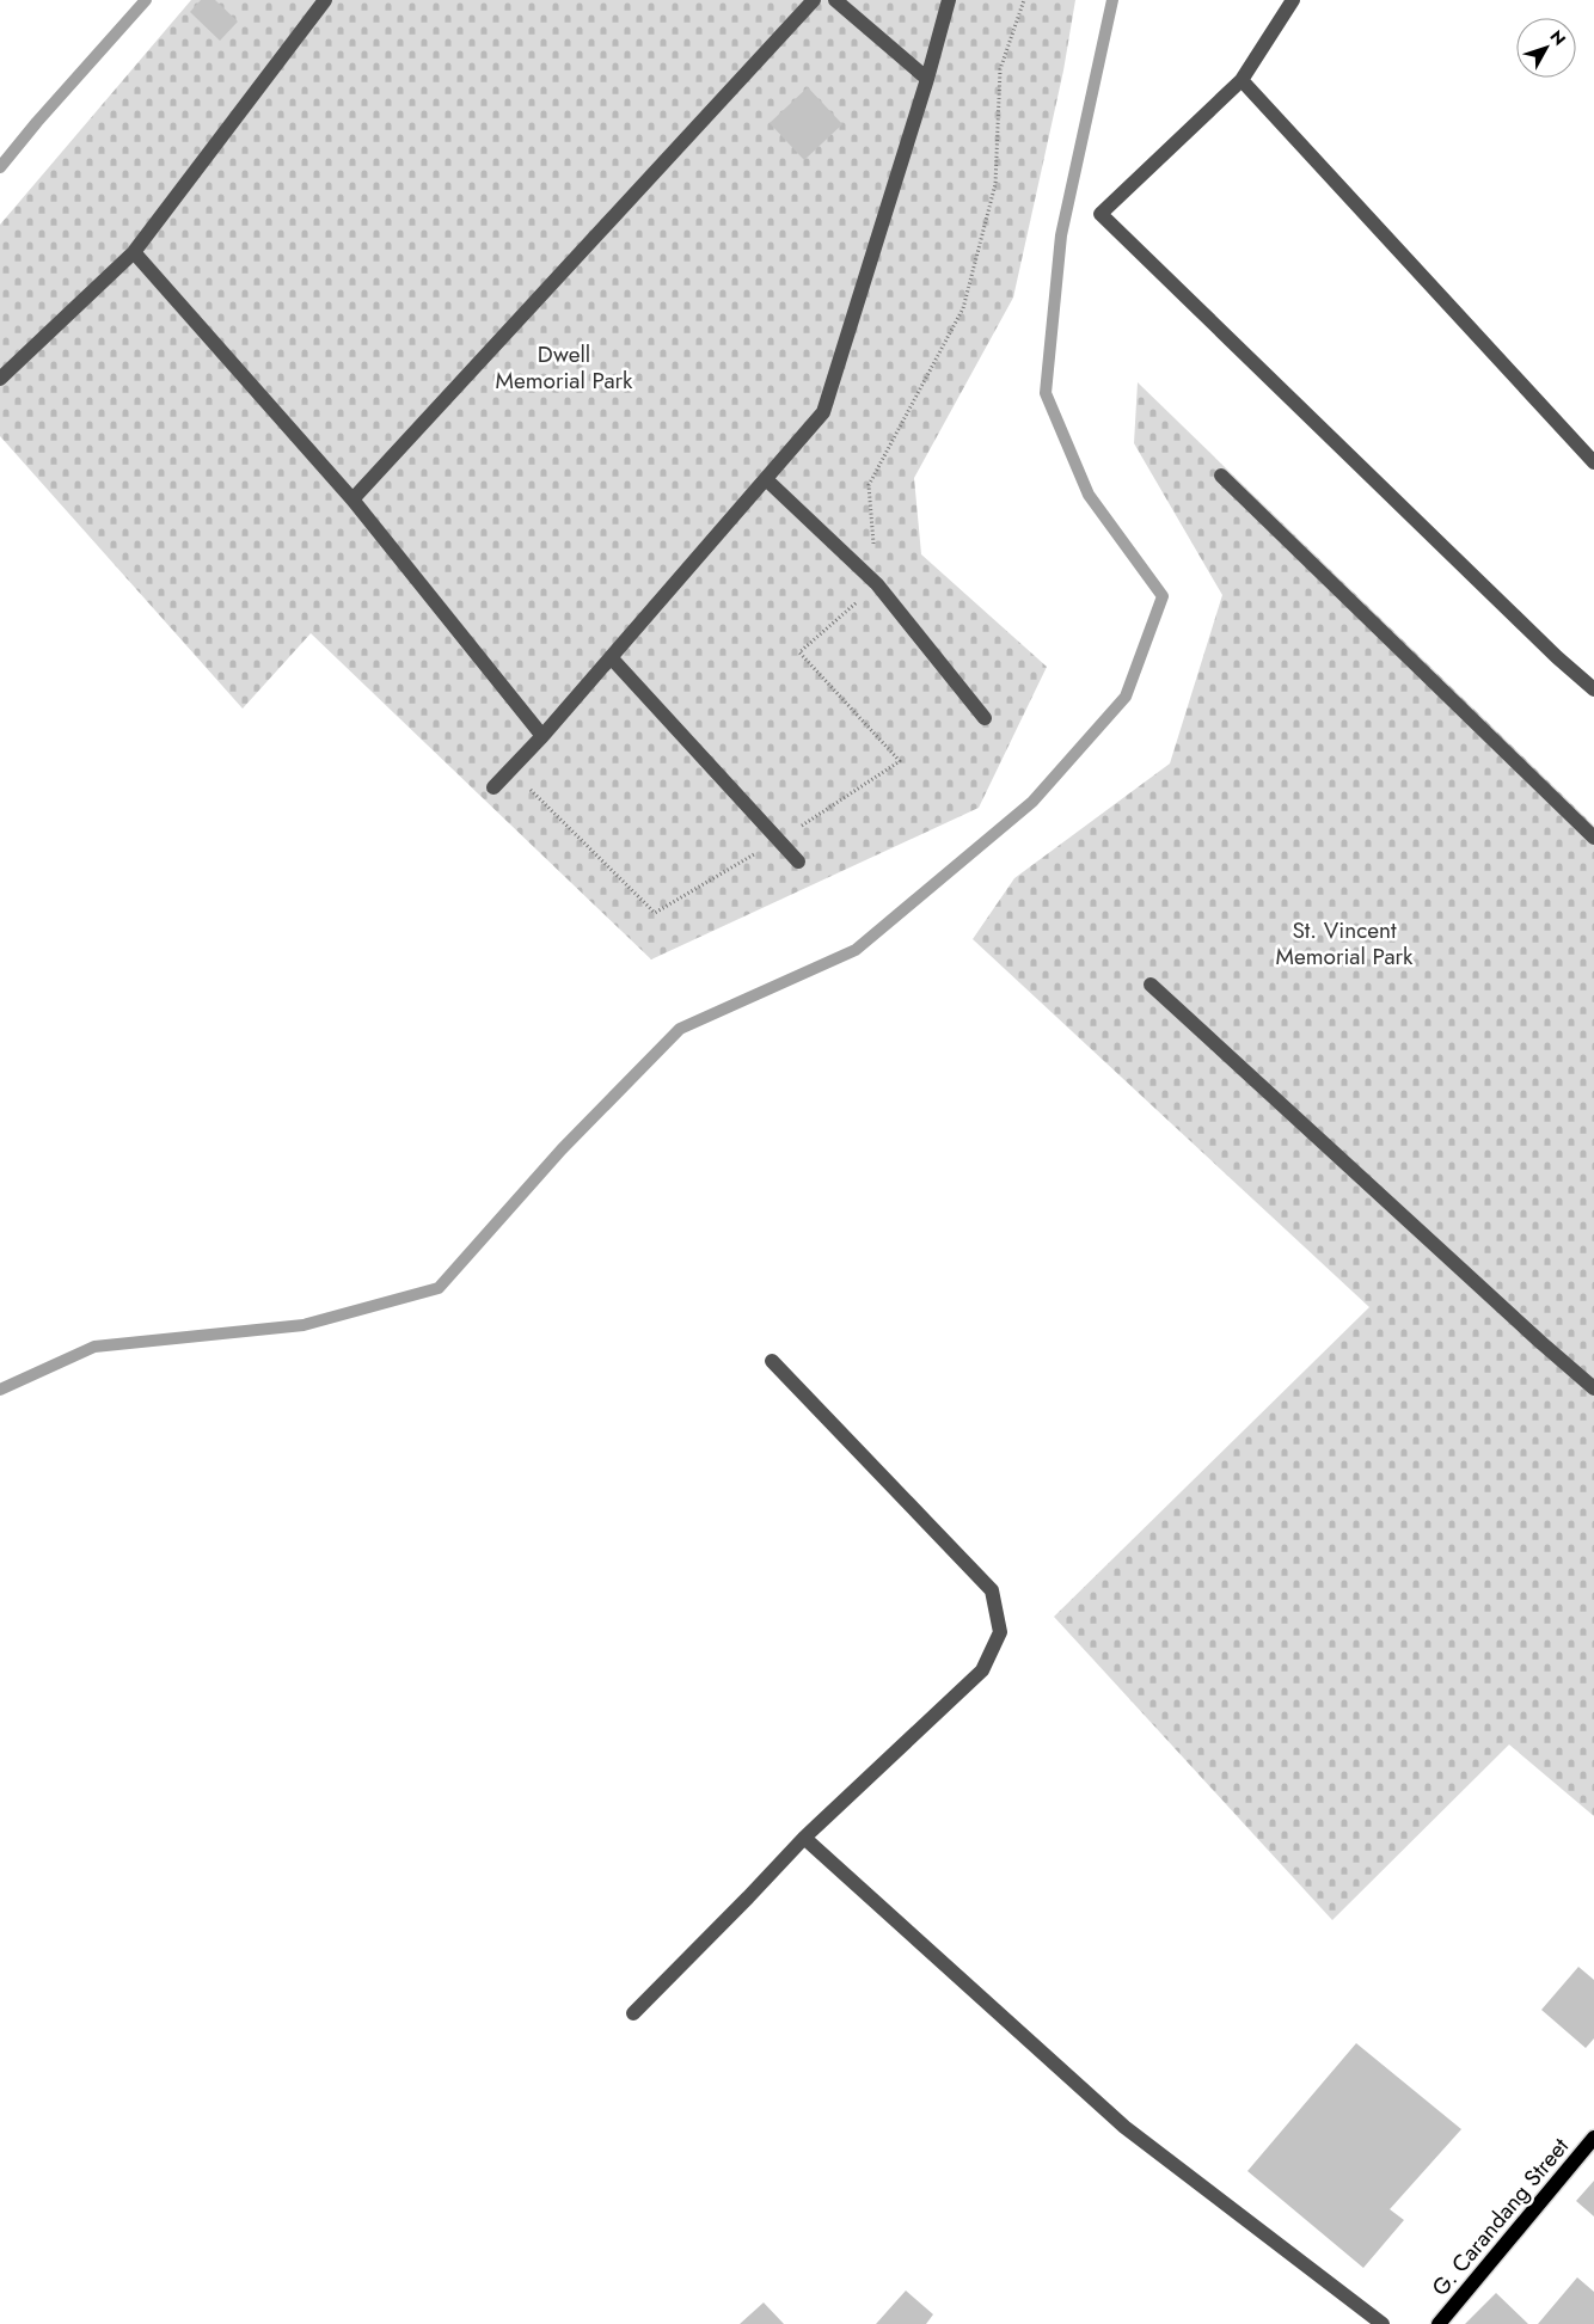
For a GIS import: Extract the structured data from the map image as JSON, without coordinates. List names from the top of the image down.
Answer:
{
  "streets": {
    "main road": ["G. Carandang Street"]
  },
  "parks": ["Dwell Memorial Park", "St. Vincent Memorial Park"],
  "north": "top right"
}
